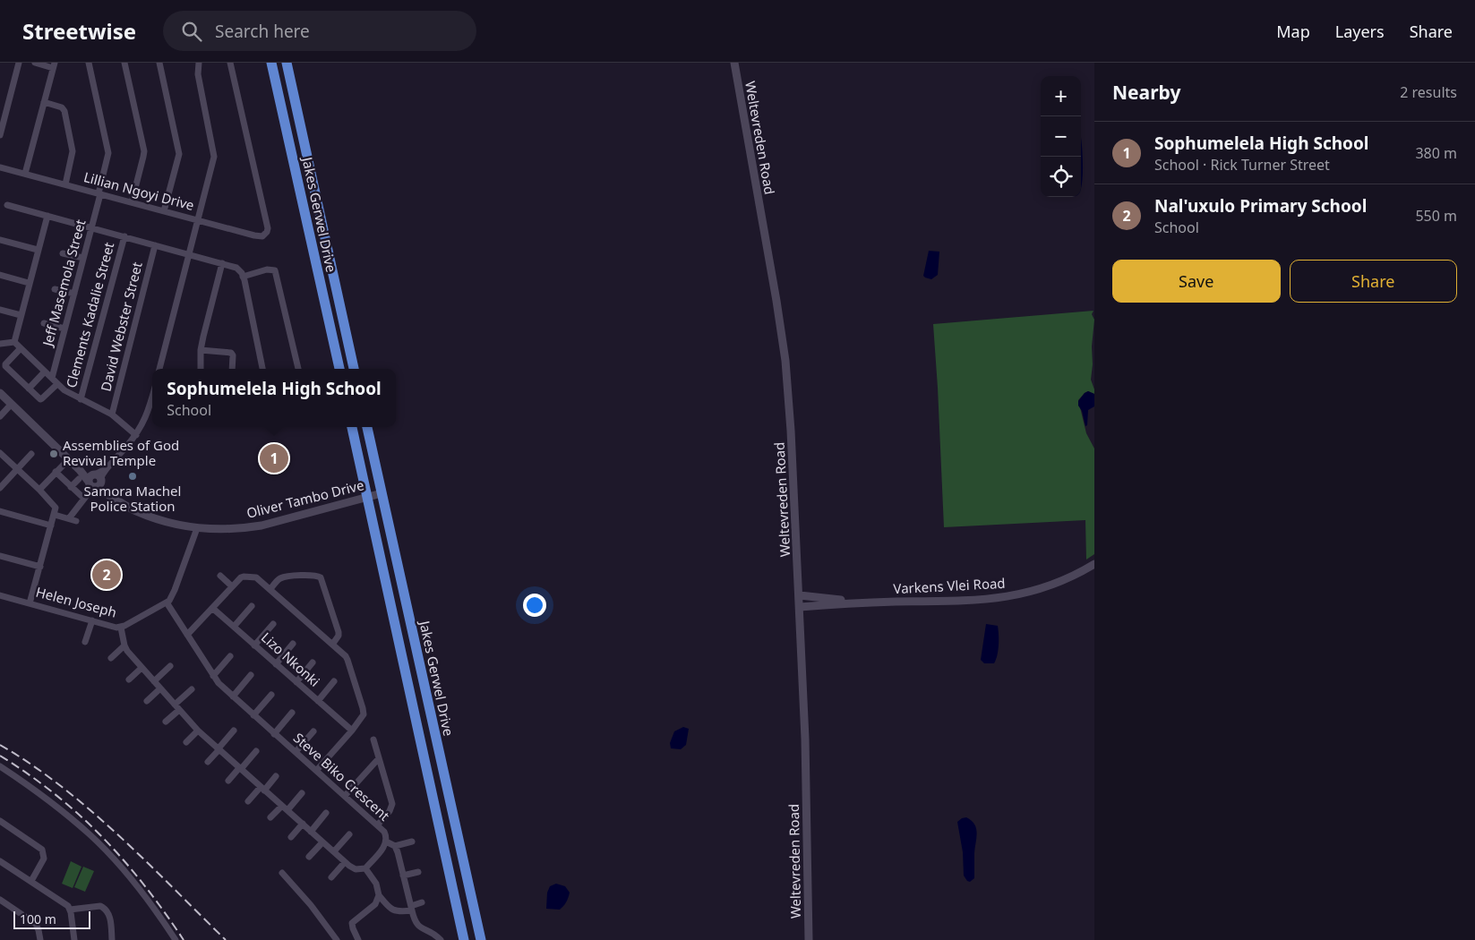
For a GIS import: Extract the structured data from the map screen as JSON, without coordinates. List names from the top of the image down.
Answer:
{
  "streets": {
    "highway": ["Jakes Gerwel Drive"],
    "street": [
      "Weltevreden Road",
      "Lillian Ngoyi Drive",
      "Jeff Masemola Street",
      "Clements Kadalie Street",
      "David Webster Street",
      "Oliver Tambo Drive",
      "Varkens Vlei Road",
      "Helen Joseph",
      "Lizo Nkonki",
      "Steve Biko Crescent"
    ]
  },
  "crossings": [
    ["Weltevreden Road", "Varkens Vlei Road"],
    ["Lillian Ngoyi Drive", "Jeff Masemola Street"],
    ["Jakes Gerwel Drive", "Oliver Tambo Drive"],
    ["Helen Joseph", "Steve Biko Crescent"]
  ],
  "places": ["Assemblies of God Revival Temple", "Samora Machel Police Station"],
  "scale_bar": "100 m",
  "page": {
    "header": "Streetwise",
    "search": "Search here",
    "nav": ["Map", "Layers", "Share"],
    "heading": ["Nearby", "2 results"],
    "map_buttons": ["+", "−"],
    "list": [
      {
        "mark": "1",
        "name": "Sophumelela High School",
        "note": "School · Rick Turner Street",
        "value": "380 m"
      },
      {
        "mark": "2",
        "name": "Nal'uxulo Primary School",
        "note": "School",
        "value": "550 m"
      }
    ],
    "buttons": ["Save", "Share"],
    "popup": ["Sophumelela High School", "School"],
    "pins": ["1", "2"],
    "scale": "100 m"
  }
}
